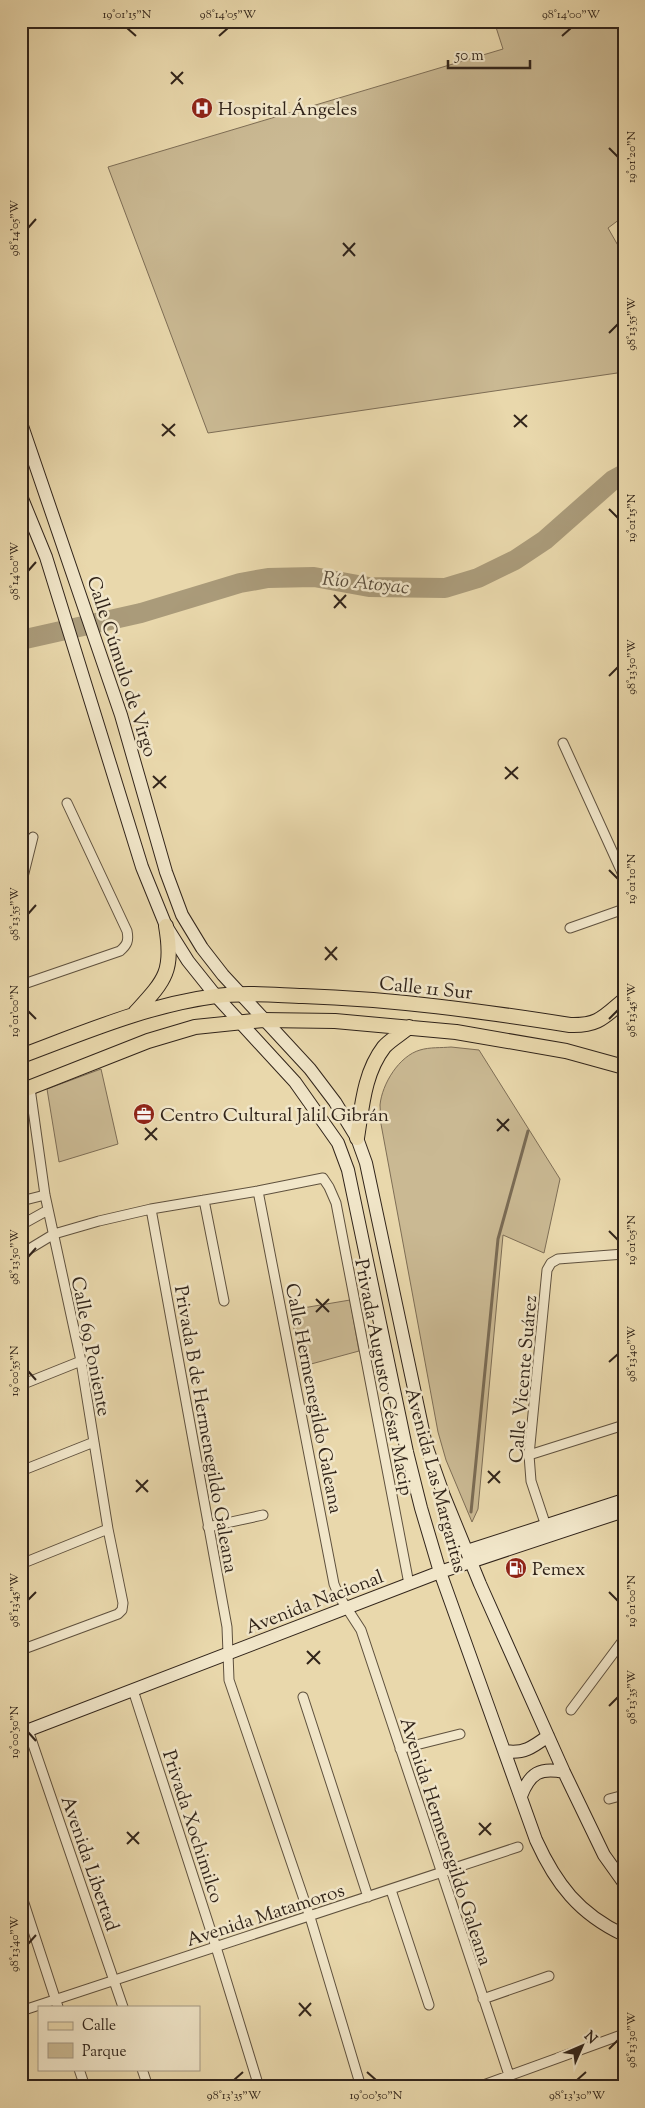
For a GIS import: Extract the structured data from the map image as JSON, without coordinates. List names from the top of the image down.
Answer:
{
  "streets": {
    "main road": [
      "Calle Cúmulo de Virgo",
      "Calle 11 Sur",
      "Avenida Las Margaritas",
      "Avenida Nacional"
    ],
    "street": [
      "Calle 69 Poniente",
      "Privada Augusto César Macip",
      "Calle Vicente Suárez",
      "Calle Hermenegildo Galeana",
      "Privada B de Hermenegildo Galeana",
      "Privada Xochimilco",
      "Avenida Hermenegildo Galeana",
      "Avenida Libertad",
      "Avenida Matamoros"
    ]
  },
  "crossings": [
    ["Calle Cúmulo de Virgo", "Calle 11 Sur"],
    ["Calle Cúmulo de Virgo", "Avenida Las Margaritas"],
    ["Calle 11 Sur", "Avenida Las Margaritas"],
    ["Privada Augusto César Macip", "Calle Hermenegildo Galeana"],
    ["Privada Augusto César Macip", "Avenida Nacional"],
    ["Calle Vicente Suárez", "Avenida Nacional"],
    ["Calle Hermenegildo Galeana", "Avenida Nacional"],
    ["Calle Hermenegildo Galeana", "Avenida Hermenegildo Galeana"],
    ["Privada B de Hermenegildo Galeana", "Avenida Nacional"],
    ["Privada B de Hermenegildo Galeana", "Avenida Matamoros"],
    ["Avenida Las Margaritas", "Avenida Nacional"],
    ["Avenida Nacional", "Privada Xochimilco"],
    ["Avenida Nacional", "Avenida Hermenegildo Galeana"],
    ["Avenida Nacional", "Avenida Libertad"],
    ["Privada Xochimilco", "Avenida Matamoros"],
    ["Avenida Hermenegildo Galeana", "Avenida Matamoros"],
    ["Avenida Libertad", "Avenida Matamoros"]
  ],
  "water": ["Río Atoyac"],
  "places": {
    "hospital": ["Hospital Ángeles"],
    "office": ["Centro Cultural Jalil Gibrán"],
    "fuel station": ["Pemex"]
  },
  "legend": ["Calle", "Parque"],
  "scale_bar": "50 m",
  "north": "top right",
  "coordinates": [
    "19°01'15\"N",
    "98°14'05\"W",
    "98°14'00\"W",
    "19°01'20\"N",
    "98°13'55\"W",
    "98°13'50\"W",
    "19°01'10\"N",
    "98°13'45\"W",
    "19°01'00\"N",
    "19°01'05\"N",
    "98°13'40\"W",
    "19°00'55\"N",
    "98°13'35\"W",
    "19°00'50\"N",
    "98°13'30\"W"
  ]
}
